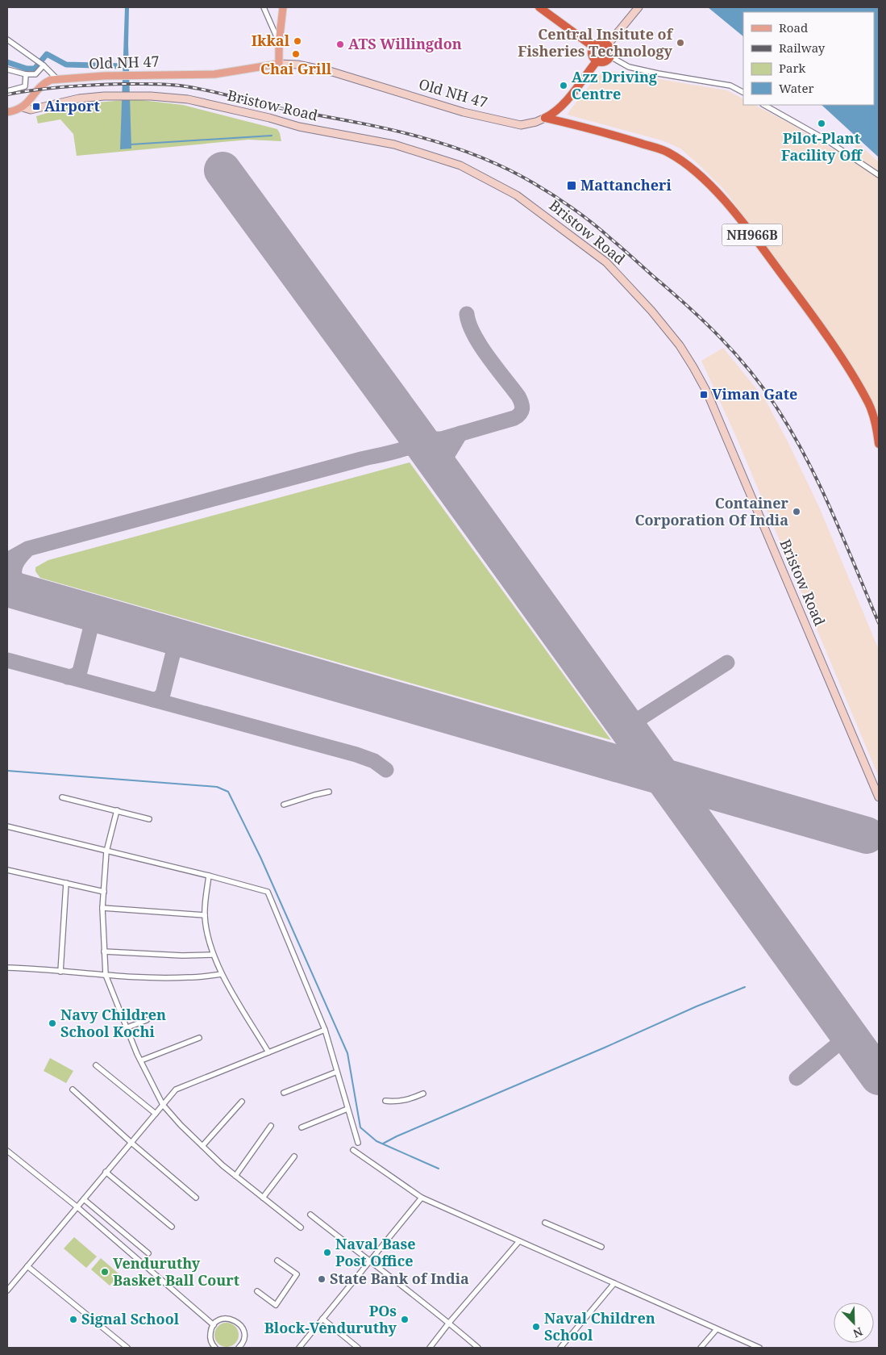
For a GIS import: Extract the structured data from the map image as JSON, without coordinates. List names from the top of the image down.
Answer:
{
  "streets": {
    "highway": ["Old NH 47", "NH966B"],
    "street": ["Bristow Road"]
  },
  "crossings": [
    ["Old NH 47", "Bristow Road"],
    ["Old NH 47", "NH966B"]
  ],
  "places": {
    "other": [
      "Ikkal",
      "Central Insitute of Fisheries Technology",
      "ATS Willingdon",
      "Chai Grill",
      "Azz Driving Centre",
      "Pilot-Plant Facility Off",
      "Container Corporation Of India",
      "Navy Children School Kochi",
      "Naval Base Post Office",
      "Venduruthy Basket Ball Court",
      "State Bank of India",
      "Signal School",
      "POs Block-Venduruthy",
      "Naval Children School"
    ],
    "transit": ["Airport", "Mattancheri", "Viman Gate"]
  },
  "legend": [
    "Road",
    "Railway",
    "Park",
    "Water"
  ],
  "north": "bottom right"
}
